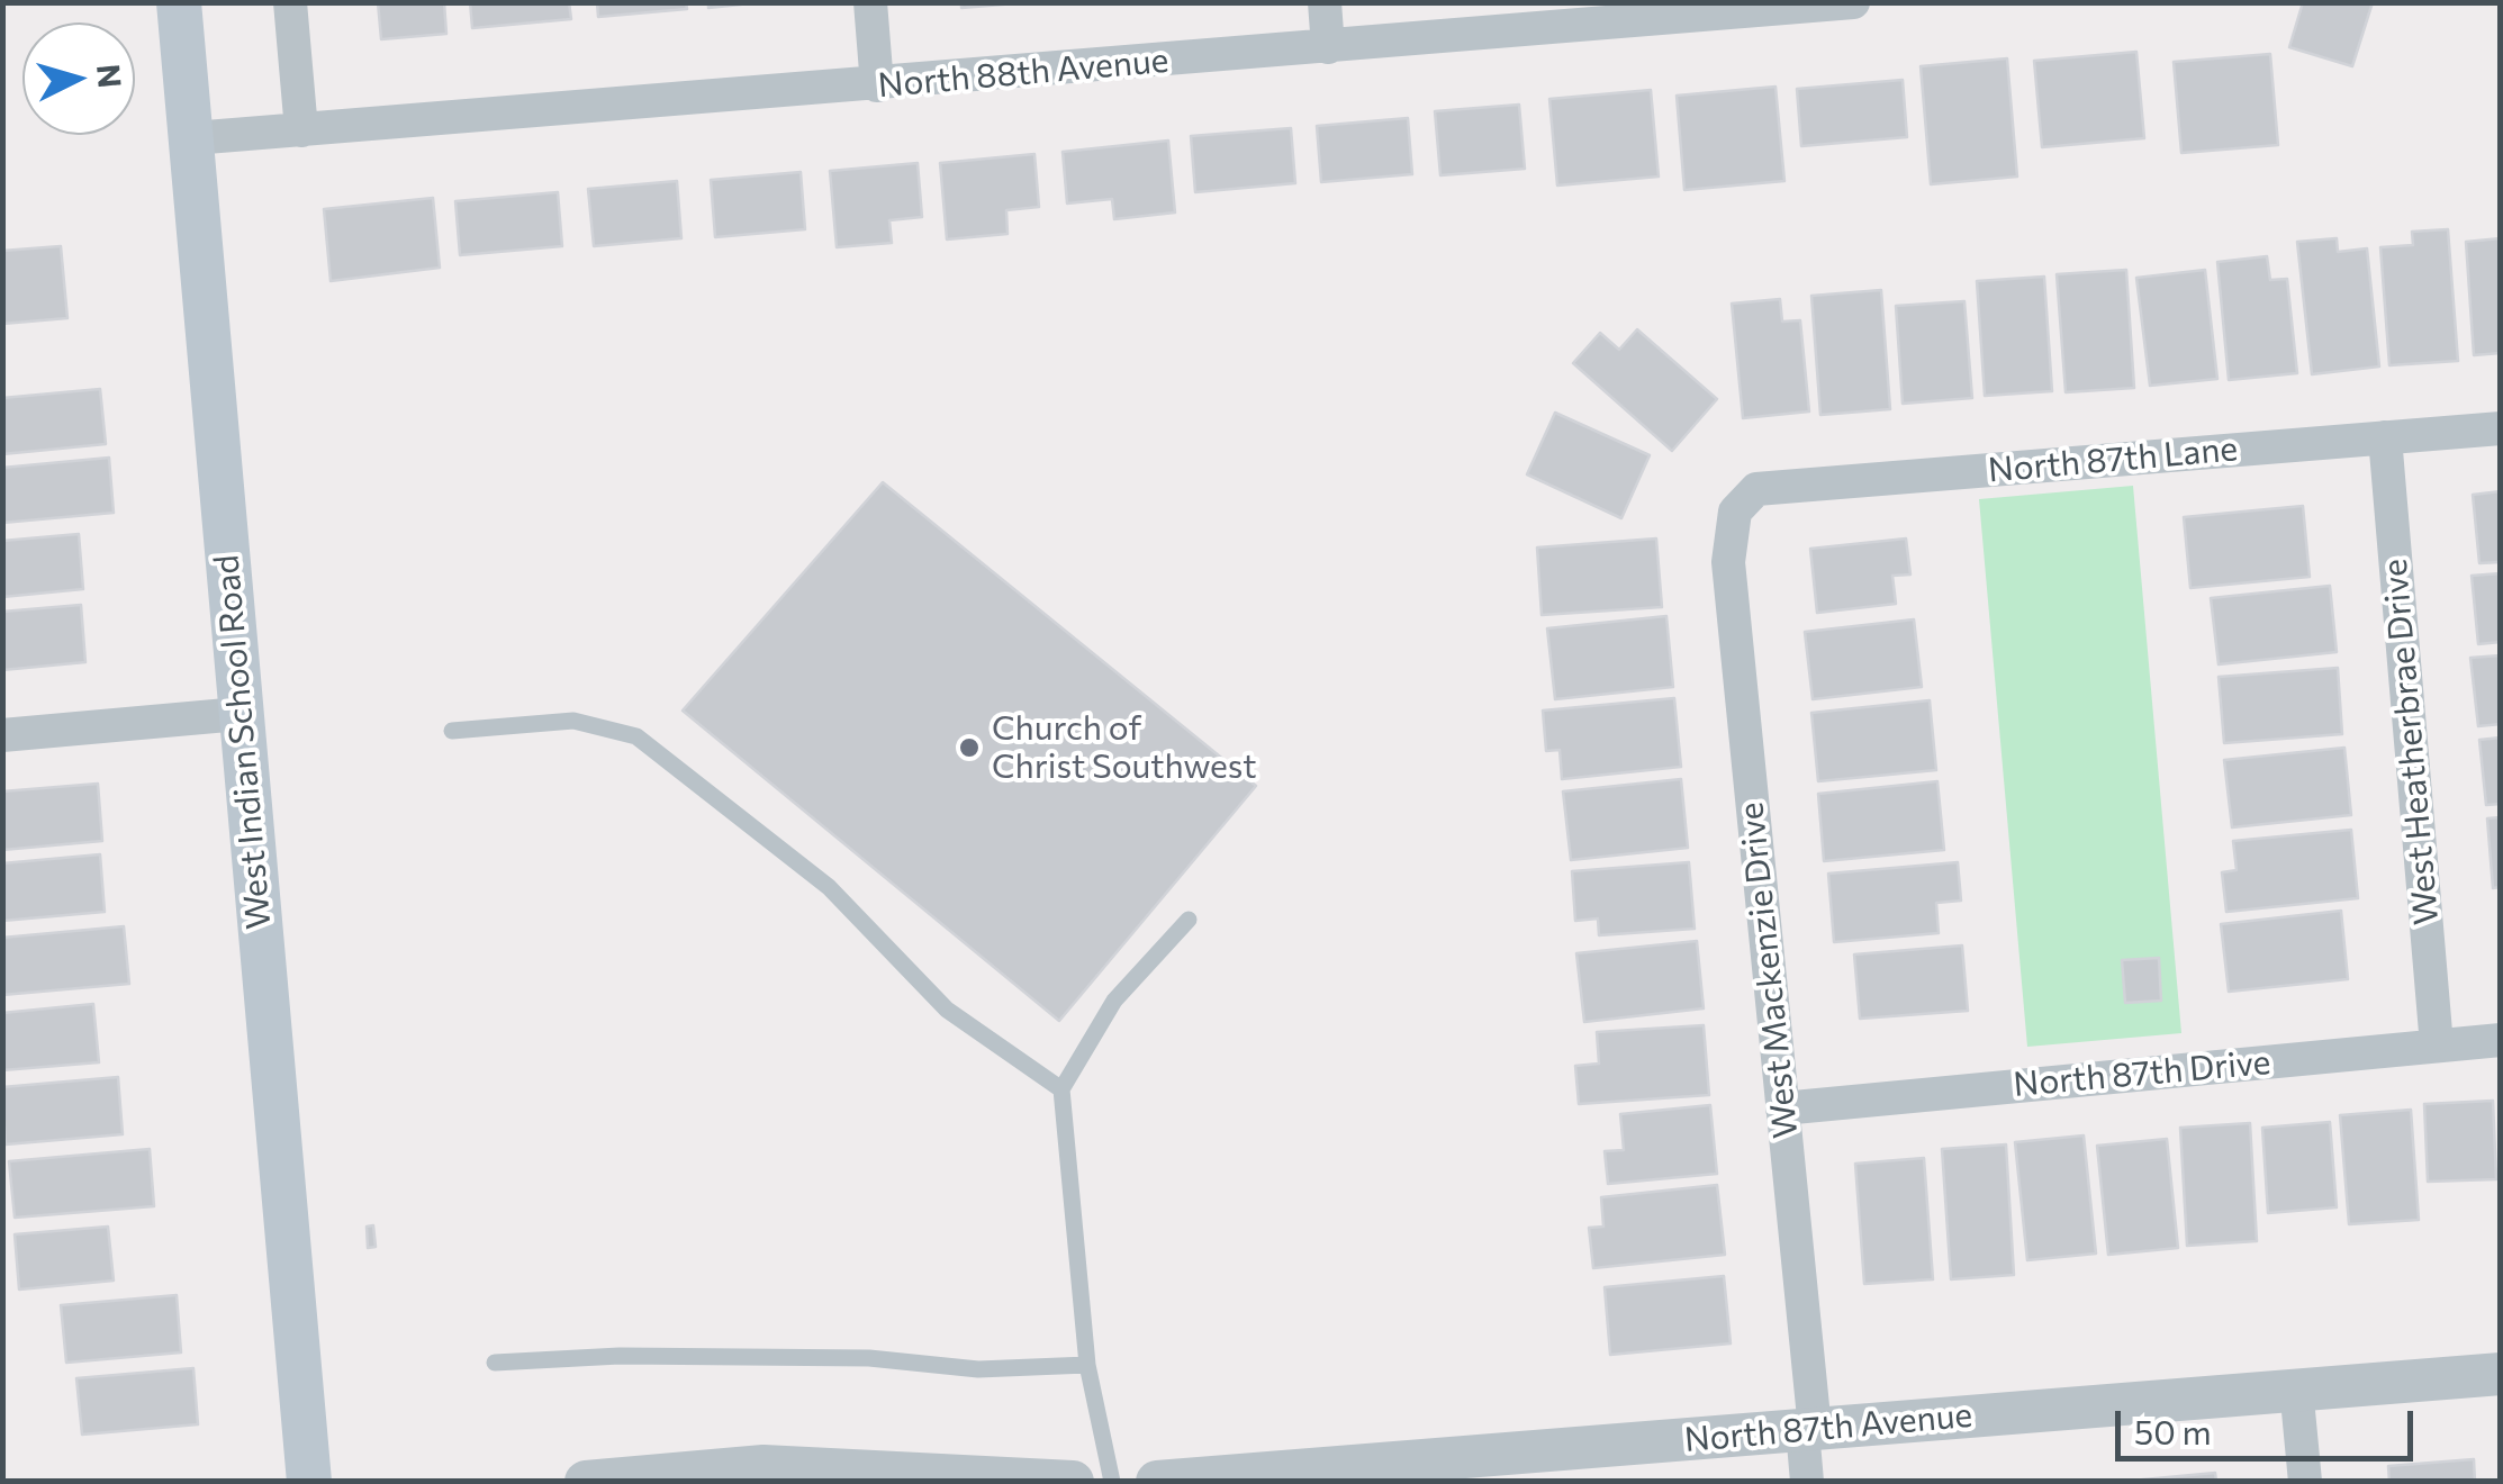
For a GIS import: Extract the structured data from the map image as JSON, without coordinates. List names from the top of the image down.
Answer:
{
  "streets": {
    "main road": ["West Indian School Road"],
    "street": [
      "North 88th Avenue",
      "North 87th Lane",
      "West Heatherbrae Drive",
      "West Mackenzie Drive",
      "North 87th Drive",
      "North 87th Avenue"
    ]
  },
  "crossings": [
    ["North 88th Avenue", "West Indian School Road"],
    ["North 87th Lane", "West Heatherbrae Drive"],
    ["North 87th Lane", "West Mackenzie Drive"],
    ["West Heatherbrae Drive", "North 87th Drive"],
    ["West Mackenzie Drive", "North 87th Drive"],
    ["West Mackenzie Drive", "North 87th Avenue"]
  ],
  "places": ["Church of Christ Southwest"],
  "scale_bar": "50 m",
  "north": "right"
}
